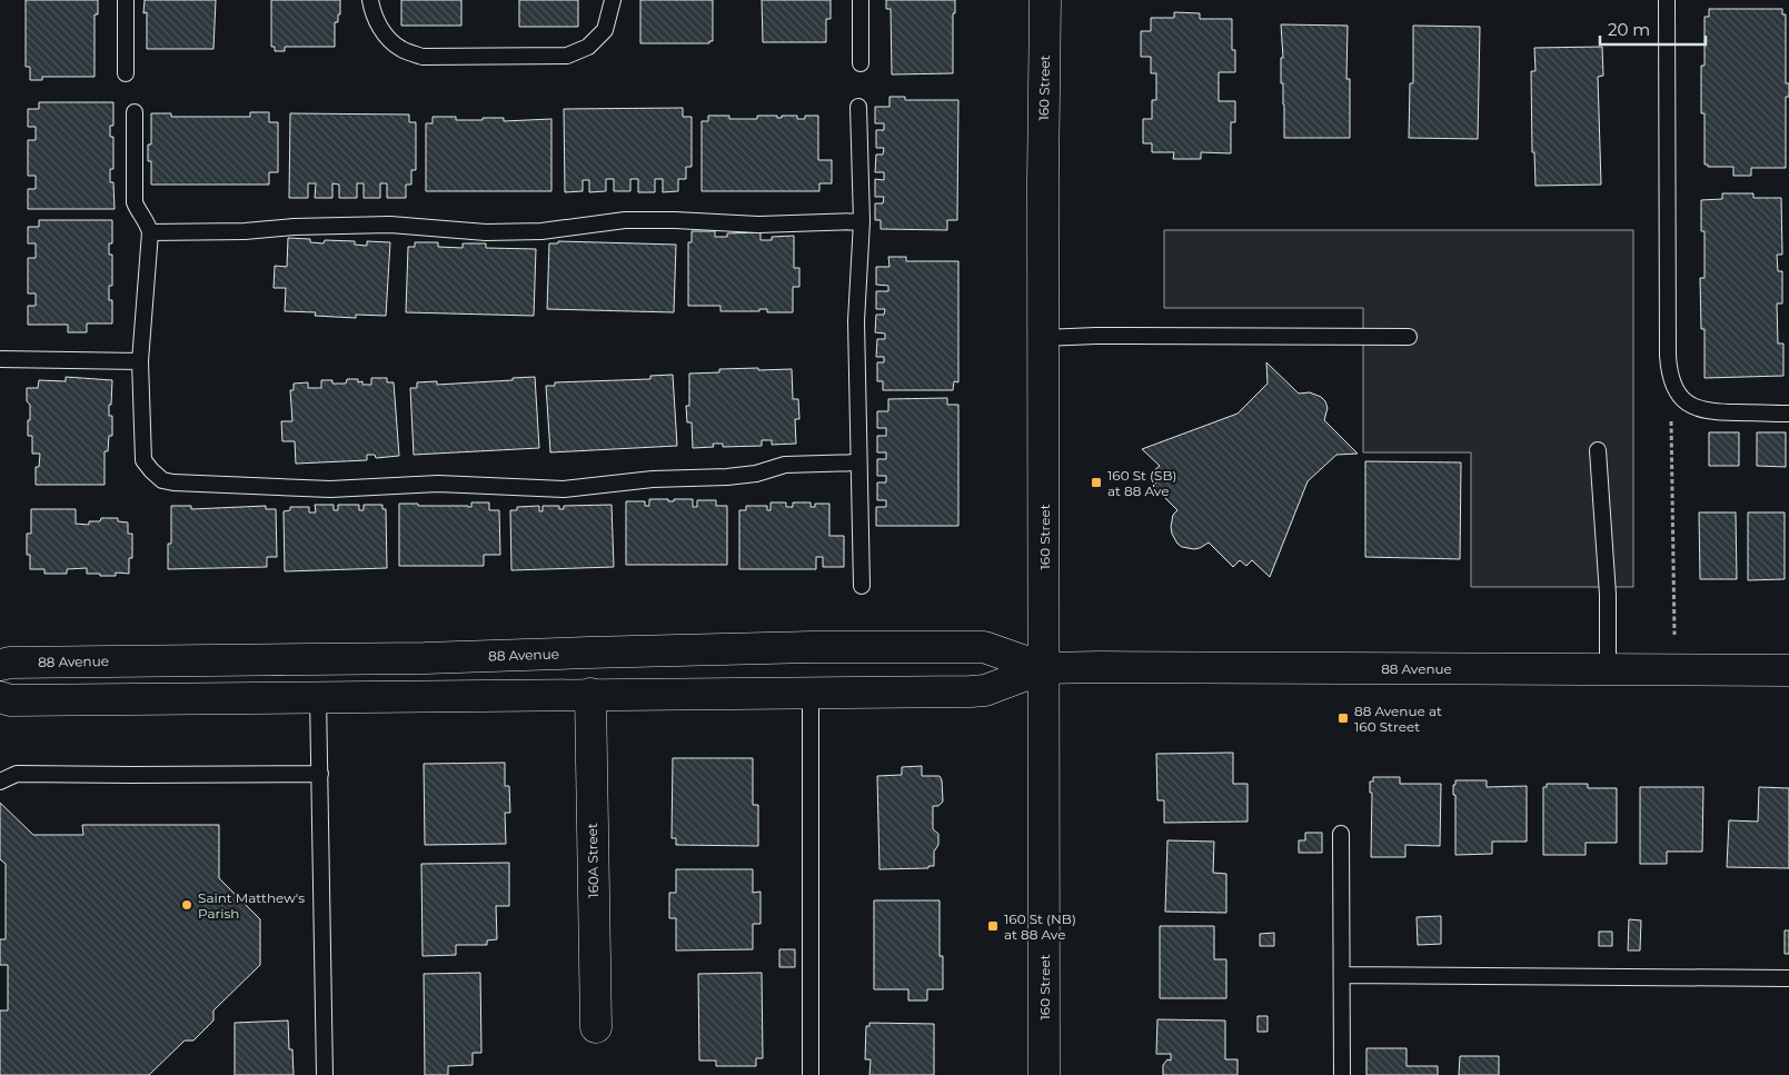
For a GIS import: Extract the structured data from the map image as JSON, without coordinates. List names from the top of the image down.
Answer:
{
  "streets": {
    "main road": ["160 Street", "88 Avenue", "160A Street"]
  },
  "crossings": [
    ["160 Street", "88 Avenue"],
    ["88 Avenue", "160A Street"]
  ],
  "places": {
    "transit": ["160 St (SB) at 88 Ave", "88 Avenue at 160 Street", "160 St (NB) at 88 Ave"],
    "other": ["Saint Matthew's Parish"]
  },
  "scale_bar": "20 m"
}
